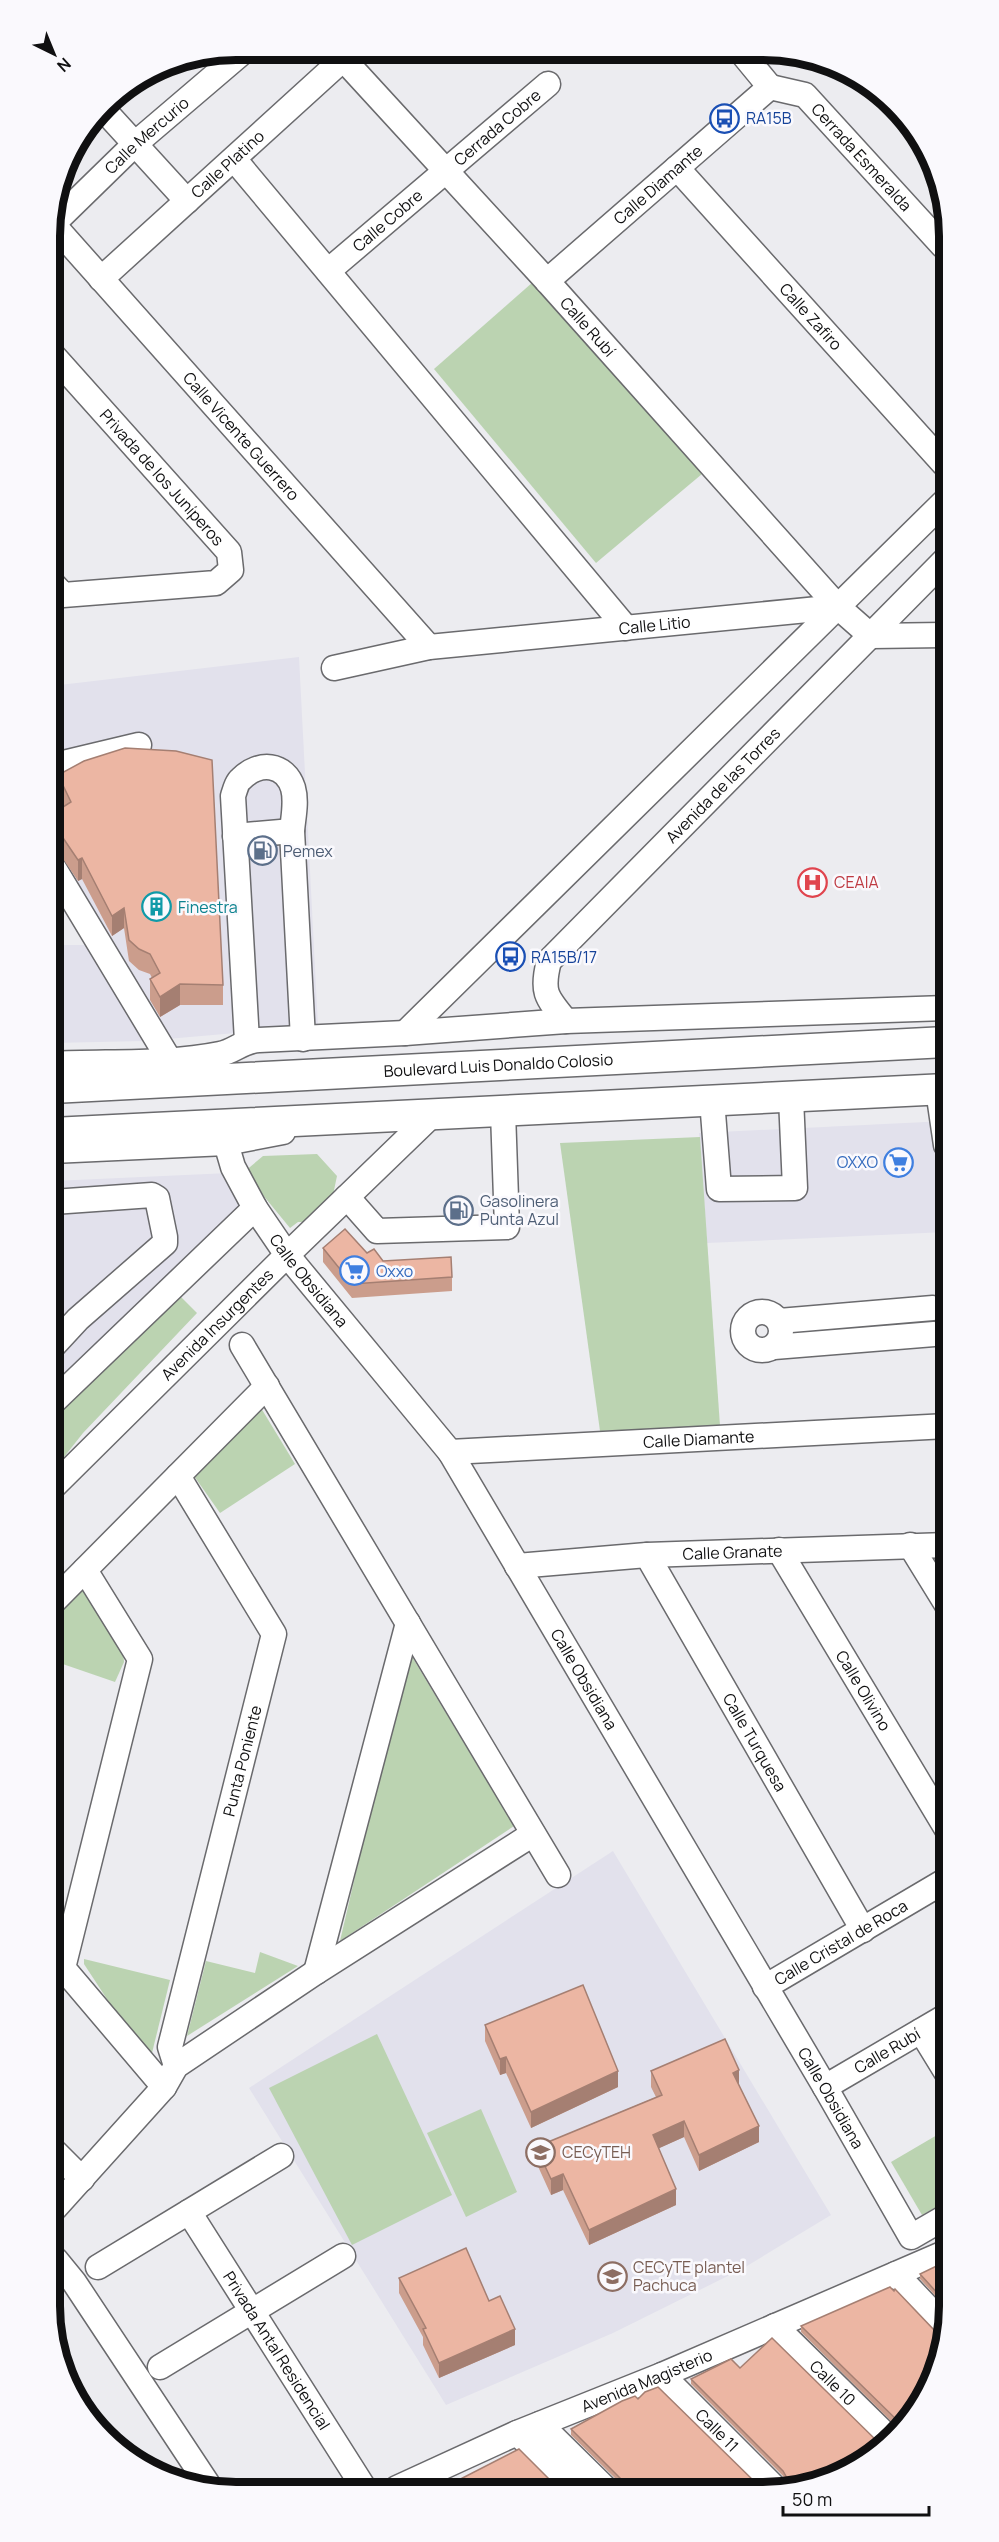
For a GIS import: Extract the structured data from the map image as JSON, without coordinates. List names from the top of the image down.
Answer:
{
  "streets": {
    "main road": ["Boulevard Luis Donaldo Colosio"],
    "street": [
      "Cerrada Cobre",
      "Calle Mercurio",
      "Cerrada Esmeralda",
      "Calle Platino",
      "Calle Diamante",
      "Calle Cobre",
      "Calle Zafiro",
      "Calle Rubí",
      "Calle Vicente Guerrero",
      "Privada de los Juníperos",
      "Calle Litio",
      "Avenida de las Torres",
      "Calle Obsidiana",
      "Avenida Insurgentes",
      "Calle Granate",
      "Calle Olivino",
      "Calle Turquesa",
      "Punta Poniente",
      "Calle Cristal de Roca",
      "Privada Antal Residencial",
      "Avenida Magisterio",
      "Calle 10",
      "Calle 11"
    ]
  },
  "crossings": [
    ["Cerrada Cobre", "Calle Cobre"],
    ["Cerrada Cobre", "Calle Rubí"],
    ["Cerrada Esmeralda", "Calle Diamante"],
    ["Calle Platino", "Calle Vicente Guerrero"],
    ["Calle Diamante", "Calle Zafiro"],
    ["Calle Diamante", "Calle Rubí"],
    ["Calle Diamante", "Calle Obsidiana"],
    ["Calle Cobre", "Calle Rubí"],
    ["Calle Rubí", "Calle Litio"],
    ["Calle Rubí", "Calle Obsidiana"],
    ["Calle Vicente Guerrero", "Calle Litio"],
    ["Calle Obsidiana", "Avenida Insurgentes"],
    ["Calle Obsidiana", "Calle Granate"],
    ["Calle Obsidiana", "Calle Cristal de Roca"],
    ["Calle Granate", "Calle Olivino"],
    ["Calle Granate", "Calle Turquesa"],
    ["Calle Turquesa", "Calle Cristal de Roca"],
    ["Avenida Magisterio", "Calle 10"],
    ["Avenida Magisterio", "Calle 11"]
  ],
  "places": {
    "bus stop": ["RA15B", "RA15B/17"],
    "fuel station": ["Pemex", "Gasolinera Punta Azul"],
    "hospital": ["CEAIA"],
    "building": ["Finestra"],
    "supermarket": ["OXXO", "Oxxo"],
    "school or university": ["CECyTEH", "CECyTE plantel Pachuca"]
  },
  "scale_bar": "50 m",
  "north": "bottom right"
}
